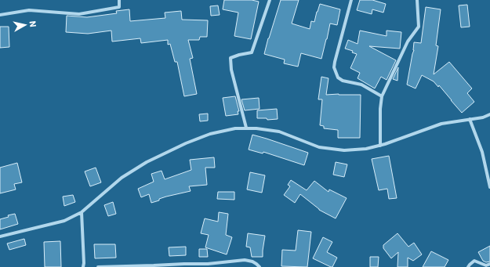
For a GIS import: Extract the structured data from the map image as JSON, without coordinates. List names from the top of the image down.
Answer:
{
  "north": "right"
}
